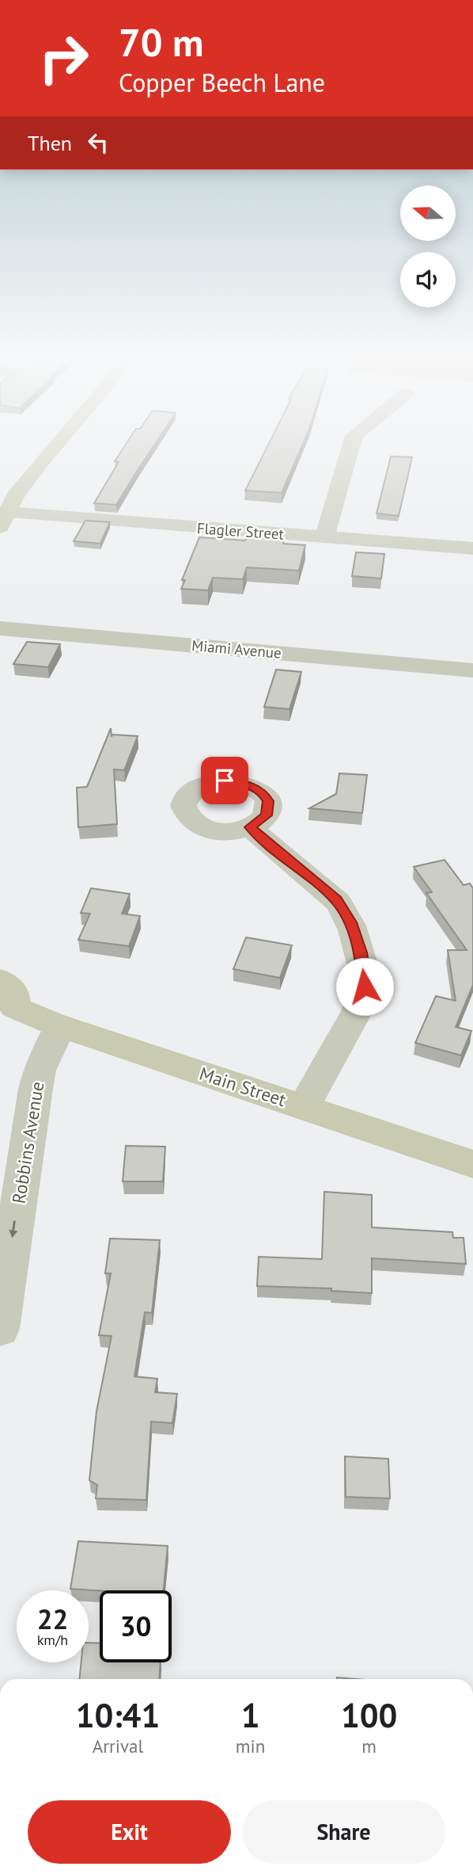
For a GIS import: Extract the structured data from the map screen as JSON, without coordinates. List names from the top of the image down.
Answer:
{
  "streets": {
    "main road": ["Main Street"],
    "street": ["Flagler Street", "Miami Avenue", "Robbins Avenue"]
  },
  "crossings": [
    ["Main Street", "Robbins Avenue"]
  ],
  "one_way": ["Robbins Avenue"],
  "north": "left",
  "page": {
    "turn": ["70 m", "Copper Beech Lane"],
    "then": "Then",
    "speed": "22 km/h",
    "limit": "30",
    "eta": [
      "10:41",
      "Arrival",
      "1",
      "min",
      "100",
      "m"
    ],
    "buttons": ["Exit", "Share"]
  }
}
